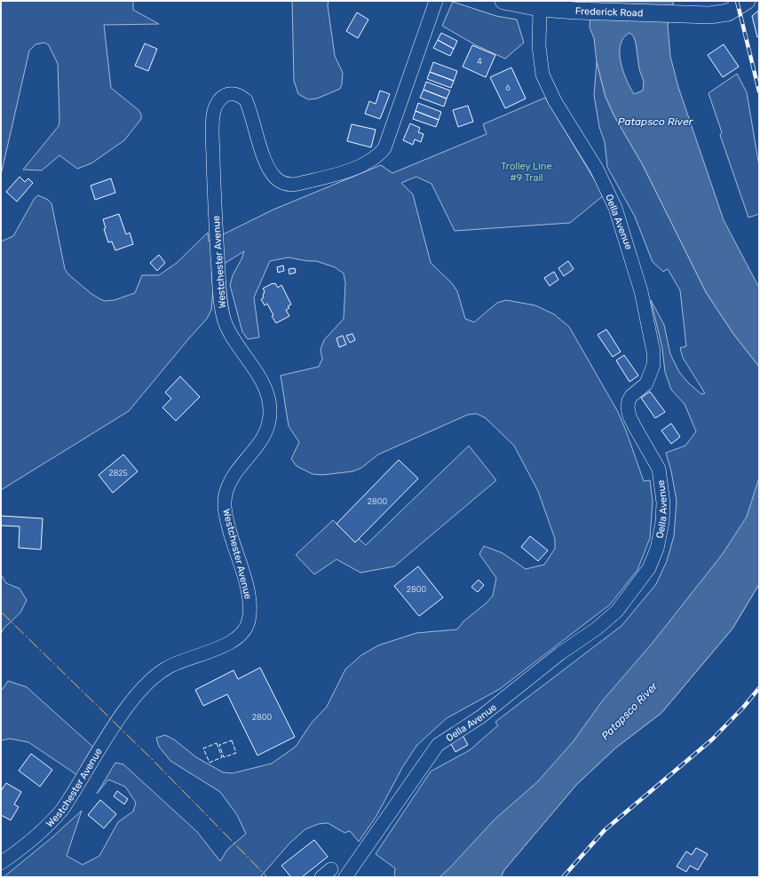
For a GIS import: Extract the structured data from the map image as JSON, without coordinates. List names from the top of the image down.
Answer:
{
  "streets": {
    "main road": ["Frederick Road"],
    "street": ["Oella Avenue", "Westchester Avenue"]
  },
  "crossings": [
    ["Frederick Road", "Oella Avenue"]
  ],
  "water": ["Patapsco River"],
  "parks": ["Trolley Line #9 Trail"],
  "house_numbers": [
    "4",
    "6",
    "2825",
    "2800",
    "2800",
    "2800"
  ]
}
